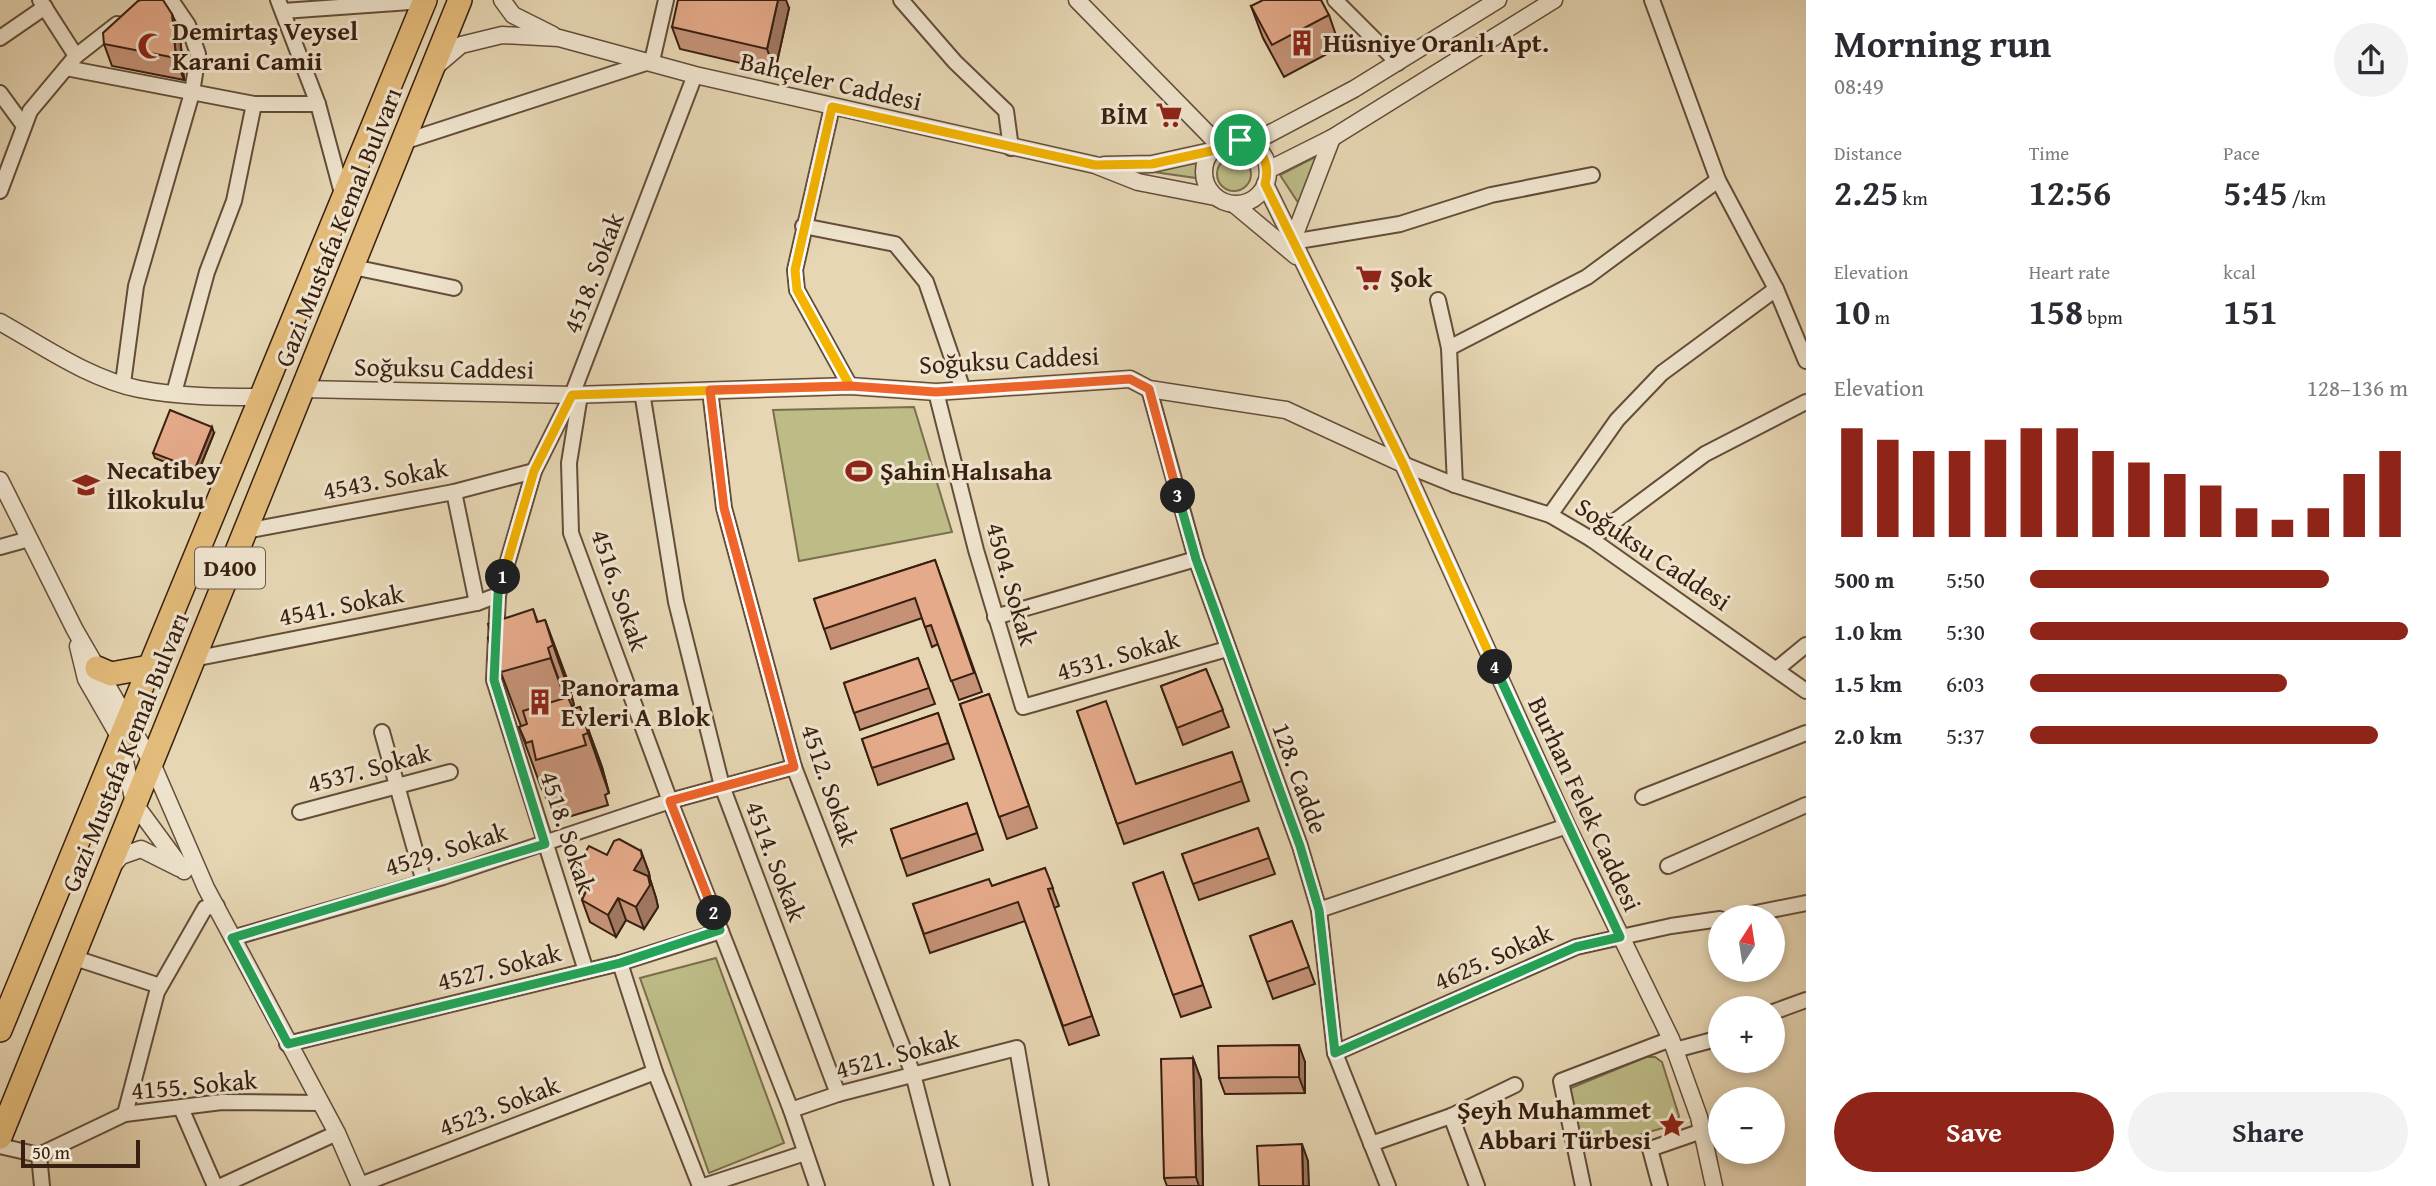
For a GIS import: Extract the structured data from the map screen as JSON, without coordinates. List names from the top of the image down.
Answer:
{
  "streets": {
    "highway": ["Gazi Mustafa Kemal Bulvarı", "D400"],
    "street": [
      "Bahçeler Caddesi",
      "4518. Sokak",
      "Soğuksu Caddesi",
      "4543. Sokak",
      "4504. Sokak",
      "4516. Sokak",
      "4541. Sokak",
      "4531. Sokak",
      "4537. Sokak",
      "128. Cadde",
      "4512. Sokak",
      "Burhan Felek Caddesi",
      "4529. Sokak",
      "4514. Sokak",
      "4625. Sokak",
      "4527. Sokak",
      "4521. Sokak",
      "4155. Sokak",
      "4523. Sokak"
    ]
  },
  "crossings": [
    ["Bahçeler Caddesi", "4518. Sokak"],
    ["Gazi Mustafa Kemal Bulvarı", "Soğuksu Caddesi"],
    ["Gazi Mustafa Kemal Bulvarı", "4543. Sokak"],
    ["Gazi Mustafa Kemal Bulvarı", "4541. Sokak"],
    ["4518. Sokak", "Soğuksu Caddesi"],
    ["4518. Sokak", "4543. Sokak"],
    ["4518. Sokak", "4516. Sokak"],
    ["4518. Sokak", "4541. Sokak"],
    ["4518. Sokak", "4529. Sokak"],
    ["4518. Sokak", "4527. Sokak"],
    ["Soğuksu Caddesi", "4504. Sokak"],
    ["Soğuksu Caddesi", "4516. Sokak"],
    ["Soğuksu Caddesi", "128. Cadde"],
    ["Soğuksu Caddesi", "4512. Sokak"],
    ["Soğuksu Caddesi", "Burhan Felek Caddesi"],
    ["Soğuksu Caddesi", "4514. Sokak"],
    ["4504. Sokak", "4531. Sokak"],
    ["4516. Sokak", "4529. Sokak"],
    ["4516. Sokak", "4527. Sokak"],
    ["4516. Sokak", "4521. Sokak"],
    ["4531. Sokak", "128. Cadde"],
    ["128. Cadde", "4625. Sokak"],
    ["4512. Sokak", "4529. Sokak"],
    ["4512. Sokak", "4521. Sokak"],
    ["Burhan Felek Caddesi", "4625. Sokak"],
    ["4529. Sokak", "4514. Sokak"],
    ["4514. Sokak", "4521. Sokak"]
  ],
  "places": {
    "building": ["Hüsniye Oranlı Apt.", "Panorama Evleri A Blok"],
    "mosque": ["Demirtaş Veysel Karani Camii"],
    "supermarket": ["BİM", "Şok"],
    "sports": ["Şahin Halısaha"],
    "school or university": ["Necatibey İlkokulu"],
    "place": ["Şeyh Muhammet Abbari Türbesi"]
  },
  "scale_bar": "50 m",
  "north": "top",
  "page": {
    "heading": ["Morning run", "08:49"],
    "stats": [
      ["Distance", "2.25 km"],
      ["Time", "12:56"],
      ["Pace", "5:45 /km"],
      ["Elevation", "10 m"],
      ["Heart rate", "158 bpm"],
      ["kcal", "151"]
    ],
    "chart": ["Elevation", "128–136 m"],
    "pins": [
      "3",
      "1",
      "4",
      "2"
    ],
    "list": [
      {
        "name": "500 m",
        "note": "5:50"
      },
      {
        "name": "1.0 km",
        "note": "5:30"
      },
      {
        "name": "1.5 km",
        "note": "6:03"
      },
      {
        "name": "2.0 km",
        "note": "5:37"
      }
    ],
    "map_buttons": ["+", "−"],
    "buttons": ["Save", "Share"],
    "scale": "50 m"
  }
}
